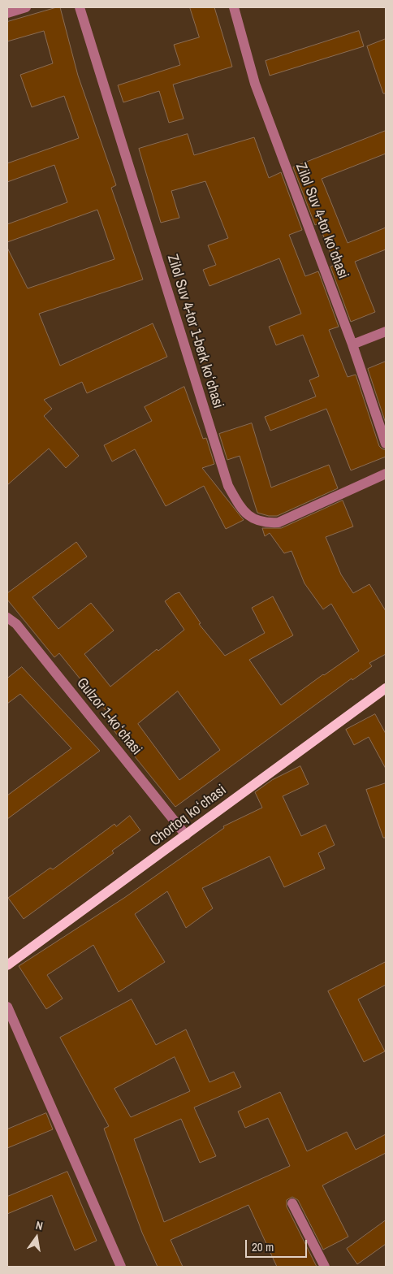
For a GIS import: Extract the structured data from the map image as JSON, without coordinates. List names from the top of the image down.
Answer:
{
  "streets": {
    "main road": ["Chortoq koʻchasi"],
    "street": ["Zilol Suv 4-tor koʻchasi", "Zilol Suv 4-tor 1-berk koʻchasi", "Gulzor 1-koʻchasi"]
  },
  "crossings": [
    ["Gulzor 1-koʻchasi", "Chortoq koʻchasi"]
  ],
  "scale_bar": "20 m",
  "north": "top"
}
